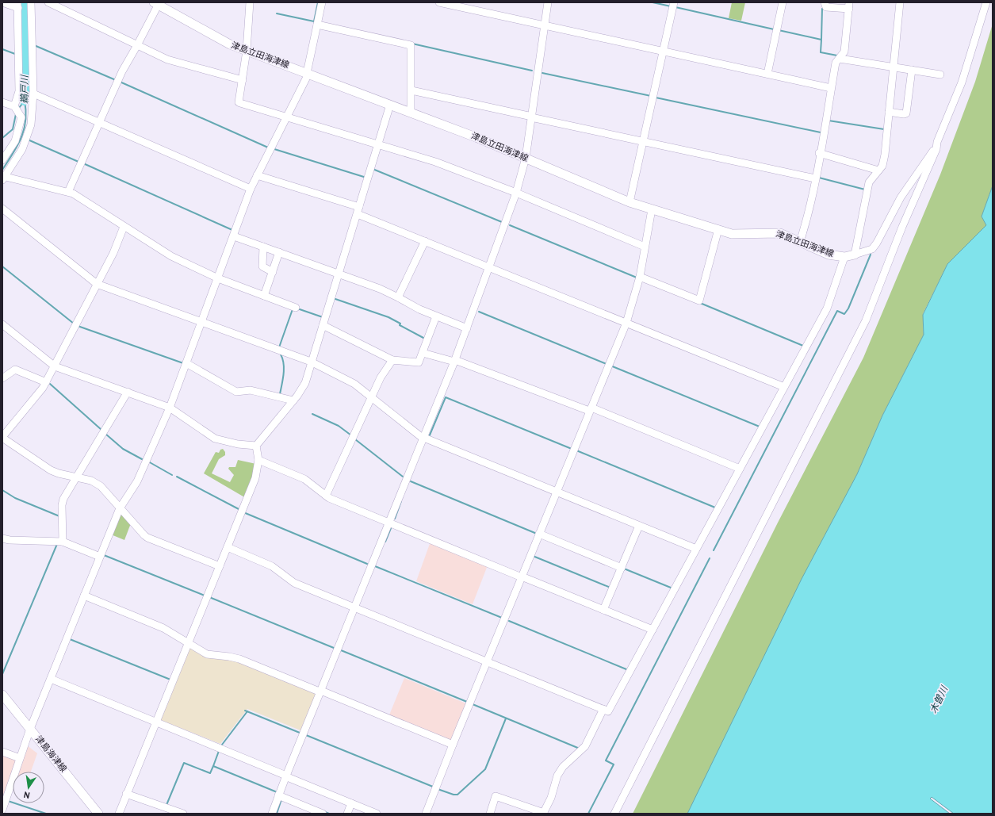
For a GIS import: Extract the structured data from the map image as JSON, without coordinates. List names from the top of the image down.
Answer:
{
  "streets": {
    "main road": ["津島立田海津線", "津島海津線"]
  },
  "water": ["鵜戸川", "木曽川"],
  "north": "bottom"
}
